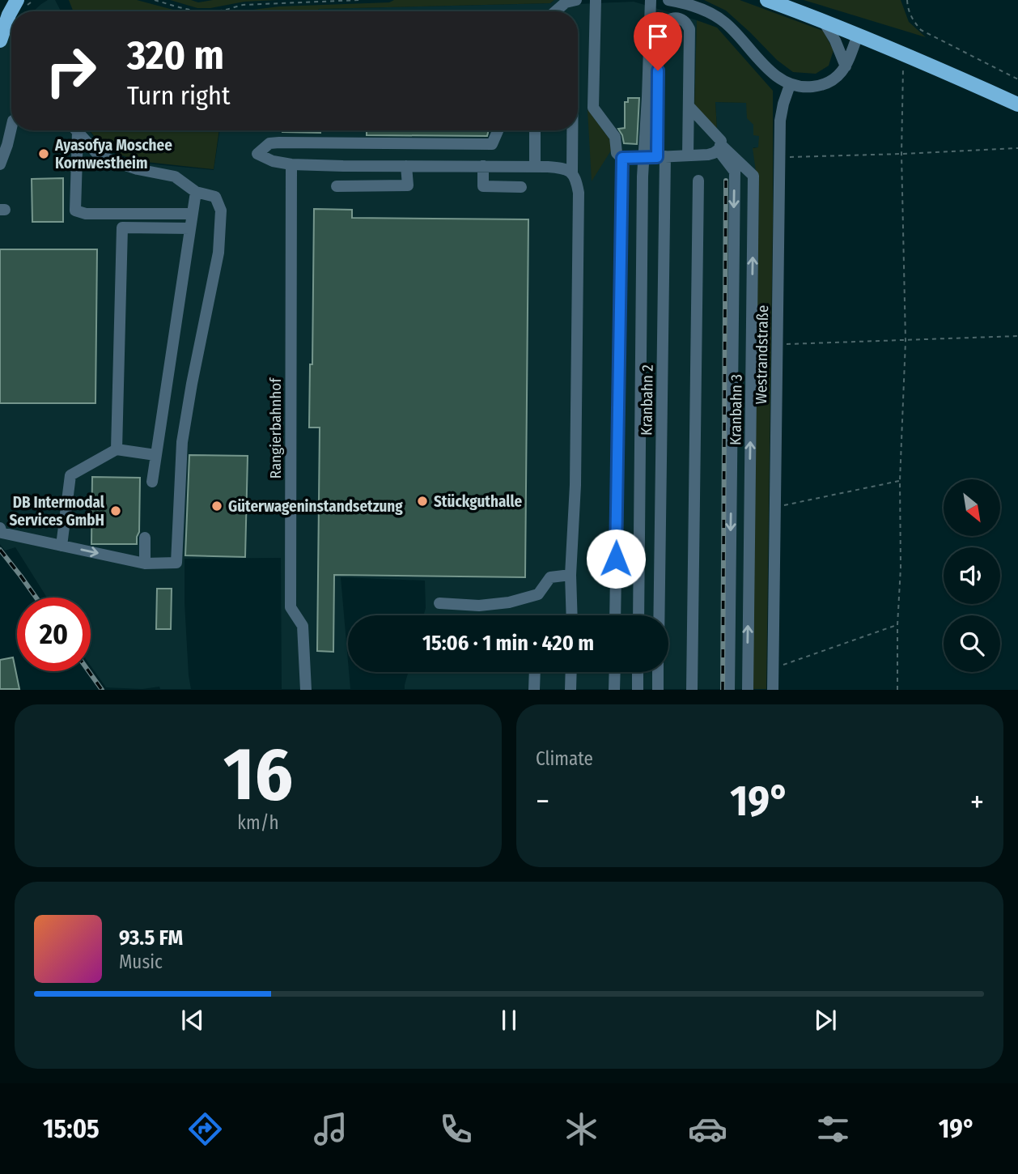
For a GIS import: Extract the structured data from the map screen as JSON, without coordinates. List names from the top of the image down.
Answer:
{
  "streets": {
    "street": [
      "Westrandstraße",
      "Kranbahn 2",
      "Kranbahn 3",
      "Rangierbahnhof"
    ]
  },
  "places": [
    "Ayasofya Moschee Kornwestheim",
    "Stückguthalle",
    "Güterwageninstandsetzung",
    "DB Intermodal Services GmbH"
  ],
  "north": "bottom right",
  "page": {
    "turn": ["320 m", "Turn right"],
    "limit": "20",
    "trip": "15:06 · 1 min · 420 m",
    "tile": [
      ["16", "km/h"],
      "Climate"
    ],
    "heat": ["−", "19°", "+"],
    "song": ["93.5 FM", "Music"],
    "tabs": ["15:05", "19°"]
  }
}
